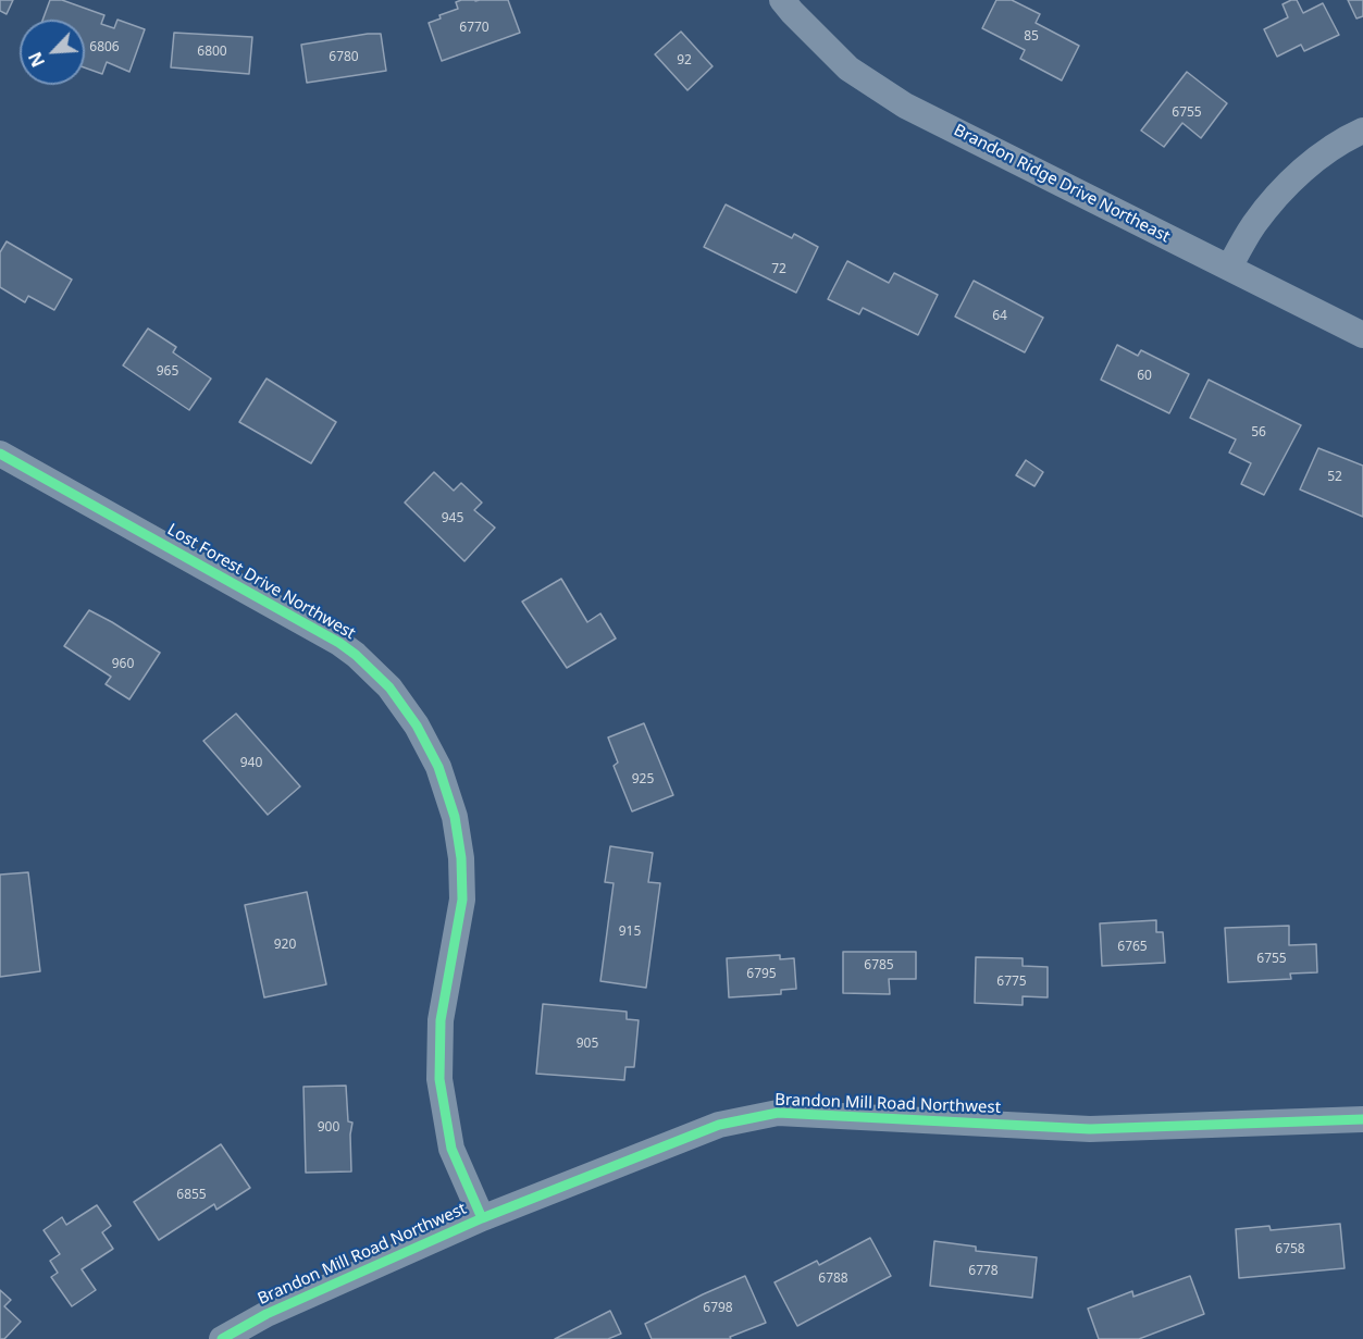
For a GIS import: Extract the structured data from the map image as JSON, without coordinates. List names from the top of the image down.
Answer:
{
  "streets": {
    "street": ["Brandon Ridge Drive Northeast", "Lost Forest Drive Northwest", "Brandon Mill Road Northwest"]
  },
  "crossings": [
    ["Lost Forest Drive Northwest", "Brandon Mill Road Northwest"]
  ],
  "house_numbers": [
    "6770",
    "85",
    "6806",
    "6800",
    "6780",
    "92",
    "6755",
    "72",
    "64",
    "965",
    "60",
    "56",
    "52",
    "945",
    "960",
    "940",
    "925",
    "915",
    "920",
    "6765",
    "6755",
    "6785",
    "6795",
    "6775",
    "905",
    "900",
    "6855",
    "6758",
    "6778",
    "6788",
    "6798"
  ],
  "north": "bottom left"
}
